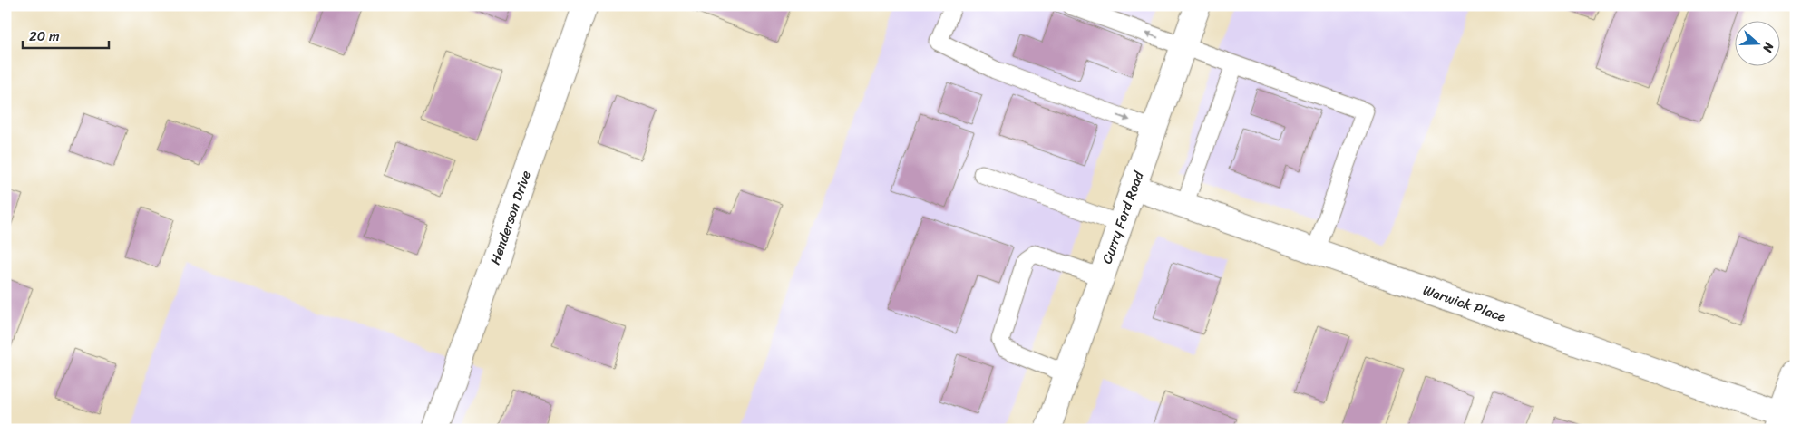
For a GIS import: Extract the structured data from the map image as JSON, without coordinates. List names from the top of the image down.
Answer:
{
  "streets": {
    "street": ["Henderson Drive", "Curry Ford Road", "Warwick Place"]
  },
  "crossings": [
    ["Curry Ford Road", "Warwick Place"]
  ],
  "scale_bar": "20 m",
  "north": "right"
}
